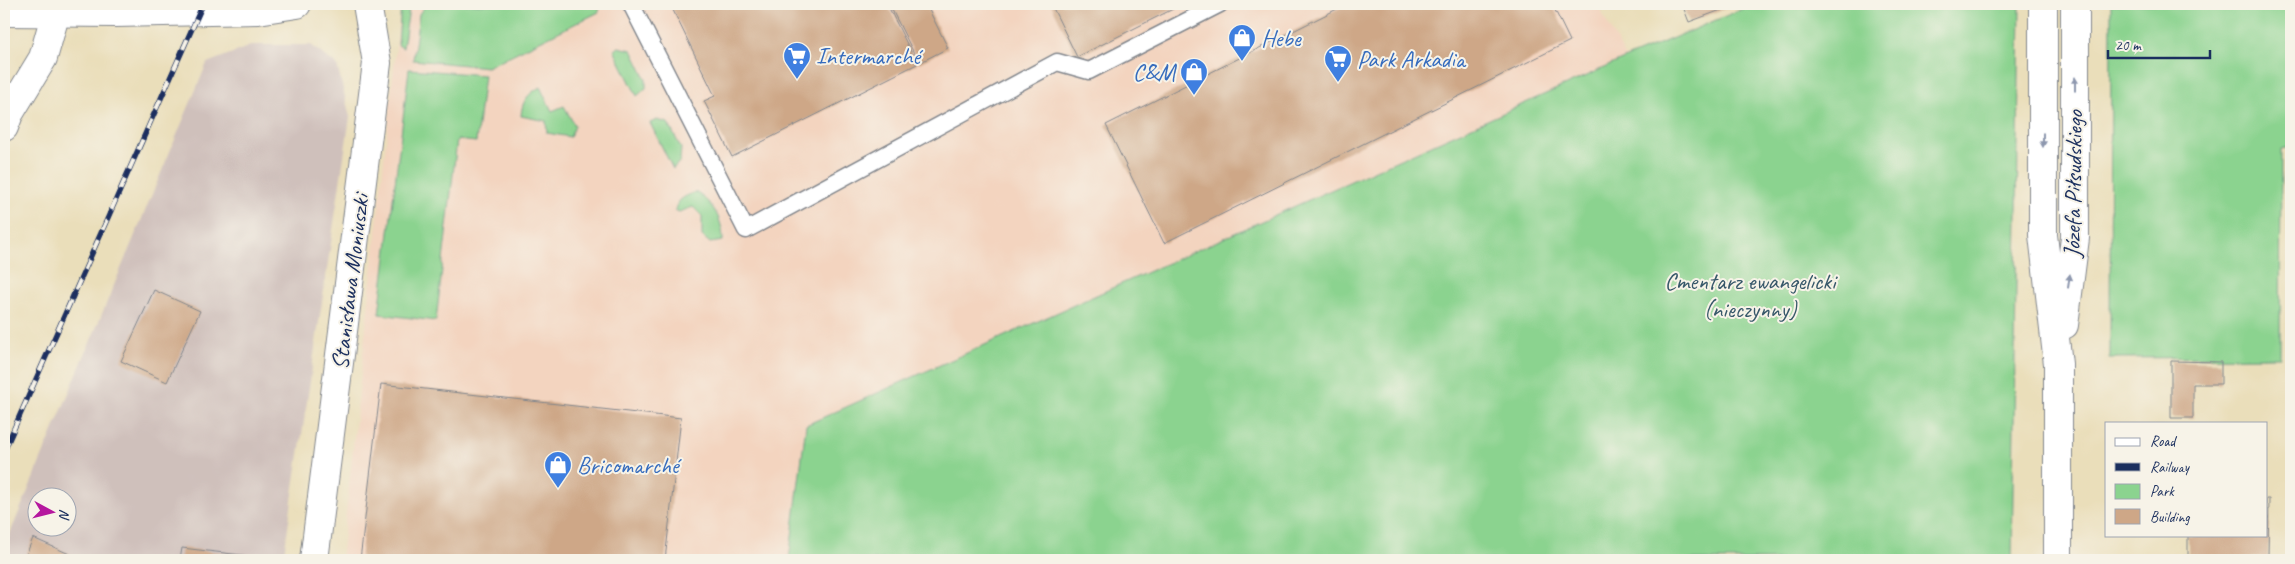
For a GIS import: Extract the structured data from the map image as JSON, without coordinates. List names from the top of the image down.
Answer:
{
  "streets": {
    "street": ["Józefa Piłsudskiego", "Stanisława Moniuszki"]
  },
  "parks": ["Cmentarz ewangelicki (nieczynny)"],
  "places": {
    "shop": ["Hebe", "C&M", "Bricomarché"],
    "supermarket": ["Intermarché", "Park Arkadia"]
  },
  "legend": [
    "Road",
    "Railway",
    "Park",
    "Building"
  ],
  "scale_bar": "20 m",
  "north": "right"
}
